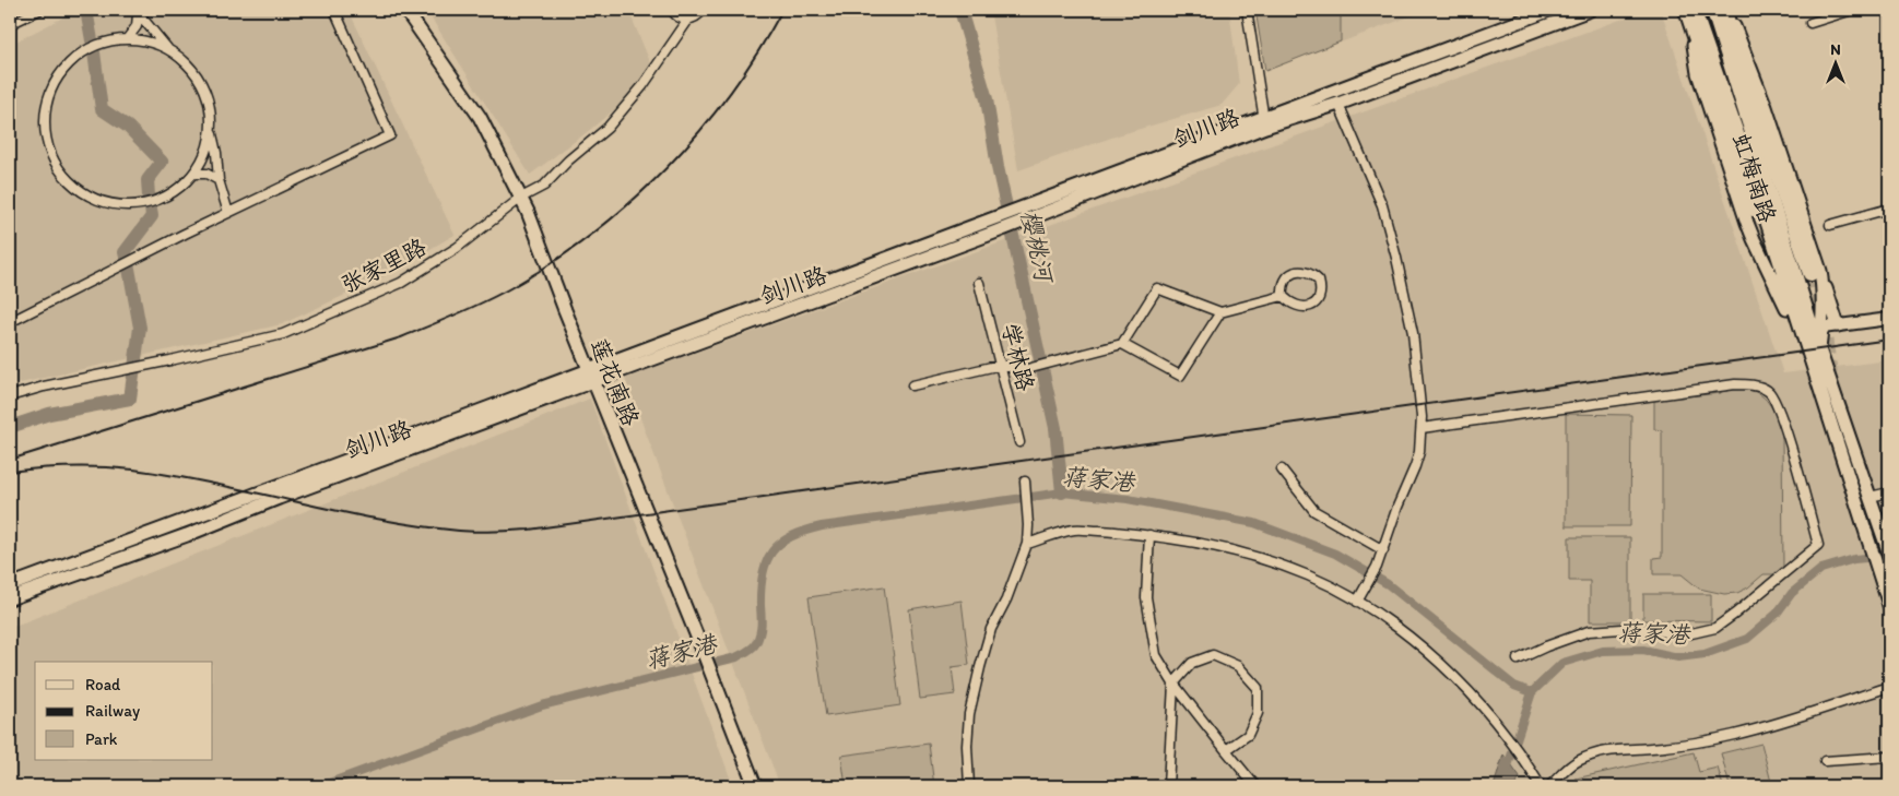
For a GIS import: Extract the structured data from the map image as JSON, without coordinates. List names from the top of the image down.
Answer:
{
  "streets": {
    "main road": ["剑川路", "虹梅南路", "莲花南路"],
    "street": ["张家里路", "学林路"]
  },
  "crossings": [
    ["剑川路", "莲花南路"],
    ["张家里路", "莲花南路"]
  ],
  "water": ["樱桃河", "蒋家港"],
  "legend": ["Road", "Railway", "Park"],
  "north": "top"
}
